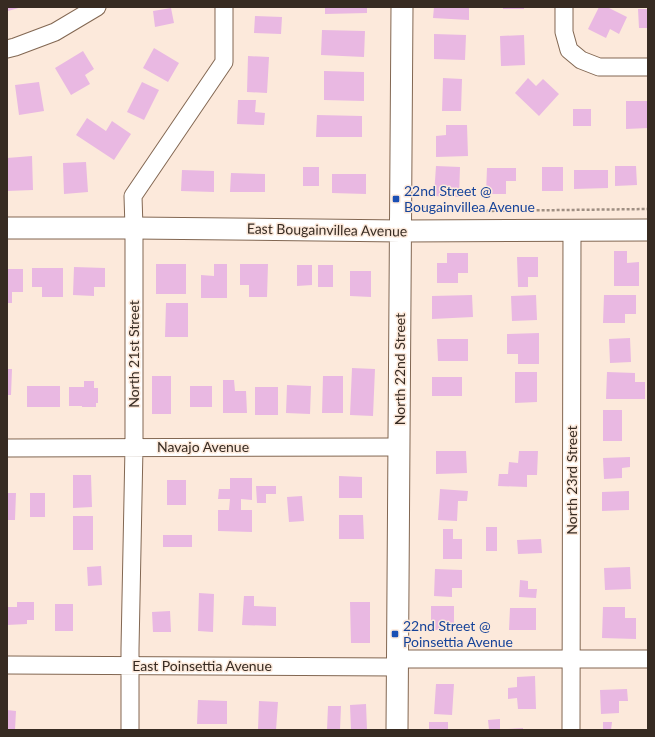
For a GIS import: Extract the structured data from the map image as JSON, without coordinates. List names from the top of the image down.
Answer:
{
  "streets": {
    "street": [
      "East Bougainvillea Avenue",
      "North 21st Street",
      "North 22nd Street",
      "Navajo Avenue",
      "North 23rd Street",
      "East Poinsettia Avenue"
    ]
  },
  "crossings": [
    ["East Bougainvillea Avenue", "North 21st Street"],
    ["East Bougainvillea Avenue", "North 22nd Street"],
    ["East Bougainvillea Avenue", "North 23rd Street"],
    ["North 21st Street", "Navajo Avenue"],
    ["North 21st Street", "East Poinsettia Avenue"],
    ["North 22nd Street", "Navajo Avenue"],
    ["North 22nd Street", "East Poinsettia Avenue"],
    ["North 23rd Street", "East Poinsettia Avenue"]
  ],
  "places": {
    "transit": ["22nd Street @ Bougainvillea Avenue", "22nd Street @ Poinsettia Avenue"]
  }
}
